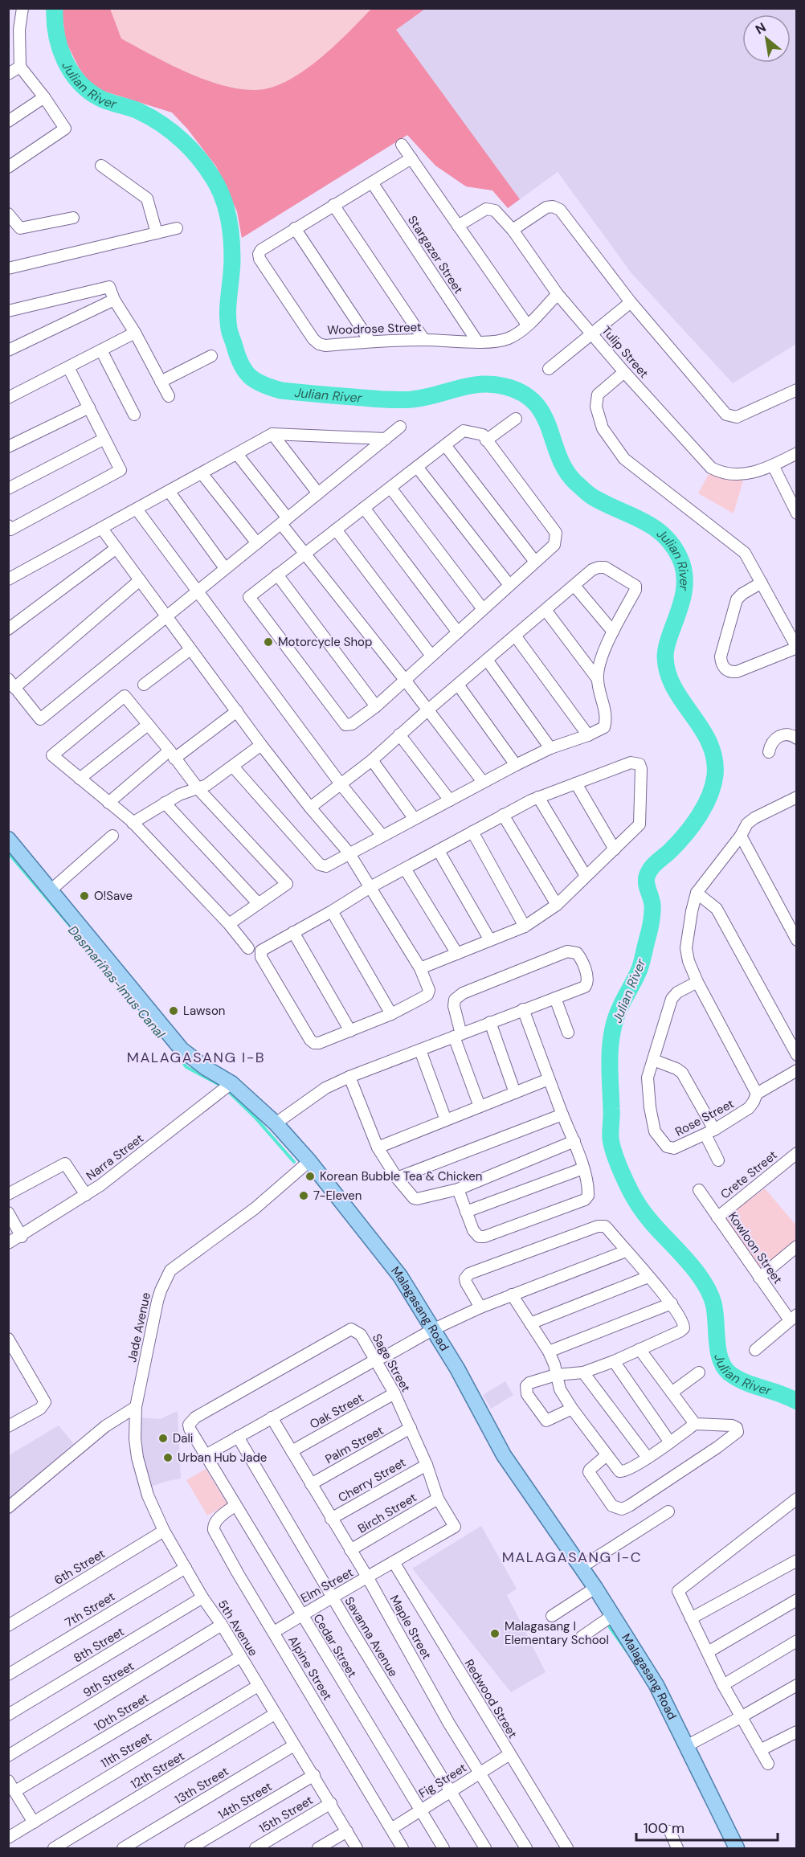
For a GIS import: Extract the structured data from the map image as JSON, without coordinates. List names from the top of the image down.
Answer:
{
  "streets": {
    "main road": ["Malagasang Road"],
    "street": [
      "Stargazer Street",
      "Woodrose Street",
      "Tulip Street",
      "Rose Street",
      "Narra Street",
      "Crete Street",
      "Kowloon Street",
      "Jade Avenue",
      "Sage Street",
      "Oak Street",
      "Palm Street",
      "Cherry Street",
      "Birch Street",
      "6th Street",
      "Elm Street",
      "7th Street",
      "Maple Street",
      "5th Avenue",
      "Savanna Avenue",
      "8th Street",
      "Cedar Street",
      "Alpine Street",
      "9th Street",
      "Redwood Street",
      "10th Street",
      "11th Street",
      "12th Street",
      "Fig Street",
      "13th Street",
      "14th Street",
      "15th Street"
    ]
  },
  "crossings": [
    ["Stargazer Street", "Woodrose Street"],
    ["Woodrose Street", "Tulip Street"],
    ["Narra Street", "Malagasang Road"],
    ["Crete Street", "Kowloon Street"],
    ["Malagasang Road", "Jade Avenue"],
    ["Jade Avenue", "5th Avenue"],
    ["Sage Street", "Oak Street"],
    ["Sage Street", "Palm Street"],
    ["Sage Street", "Cherry Street"],
    ["Sage Street", "Birch Street"],
    ["Sage Street", "Elm Street"],
    ["Sage Street", "Cedar Street"],
    ["Sage Street", "Redwood Street"],
    ["Oak Street", "Maple Street"],
    ["Palm Street", "Maple Street"],
    ["Cherry Street", "Maple Street"],
    ["Birch Street", "Maple Street"],
    ["6th Street", "5th Avenue"],
    ["Elm Street", "Maple Street"],
    ["Elm Street", "Savanna Avenue"],
    ["Elm Street", "Cedar Street"],
    ["Elm Street", "Alpine Street"],
    ["Elm Street", "Redwood Street"],
    ["7th Street", "5th Avenue"],
    ["Maple Street", "Fig Street"],
    ["5th Avenue", "8th Street"],
    ["5th Avenue", "9th Street"],
    ["5th Avenue", "10th Street"],
    ["5th Avenue", "11th Street"],
    ["5th Avenue", "12th Street"],
    ["5th Avenue", "13th Street"],
    ["5th Avenue", "14th Street"],
    ["5th Avenue", "15th Street"],
    ["Savanna Avenue", "Fig Street"],
    ["Cedar Street", "Alpine Street"],
    ["Cedar Street", "Fig Street"],
    ["Alpine Street", "Fig Street"],
    ["Redwood Street", "Fig Street"]
  ],
  "districts": ["MALAGASANG I-B", "MALAGASANG I-C"],
  "water": ["Julian River", "Dasmariñas-Imus Canal"],
  "places": [
    "Motorcycle Shop",
    "O!Save",
    "Lawson",
    "Korean Bubble Tea & Chicken",
    "7-Eleven",
    "Dali",
    "Urban Hub Jade",
    "Malagasang I Elementary School"
  ],
  "scale_bar": "100 m",
  "north": "top left"
}
